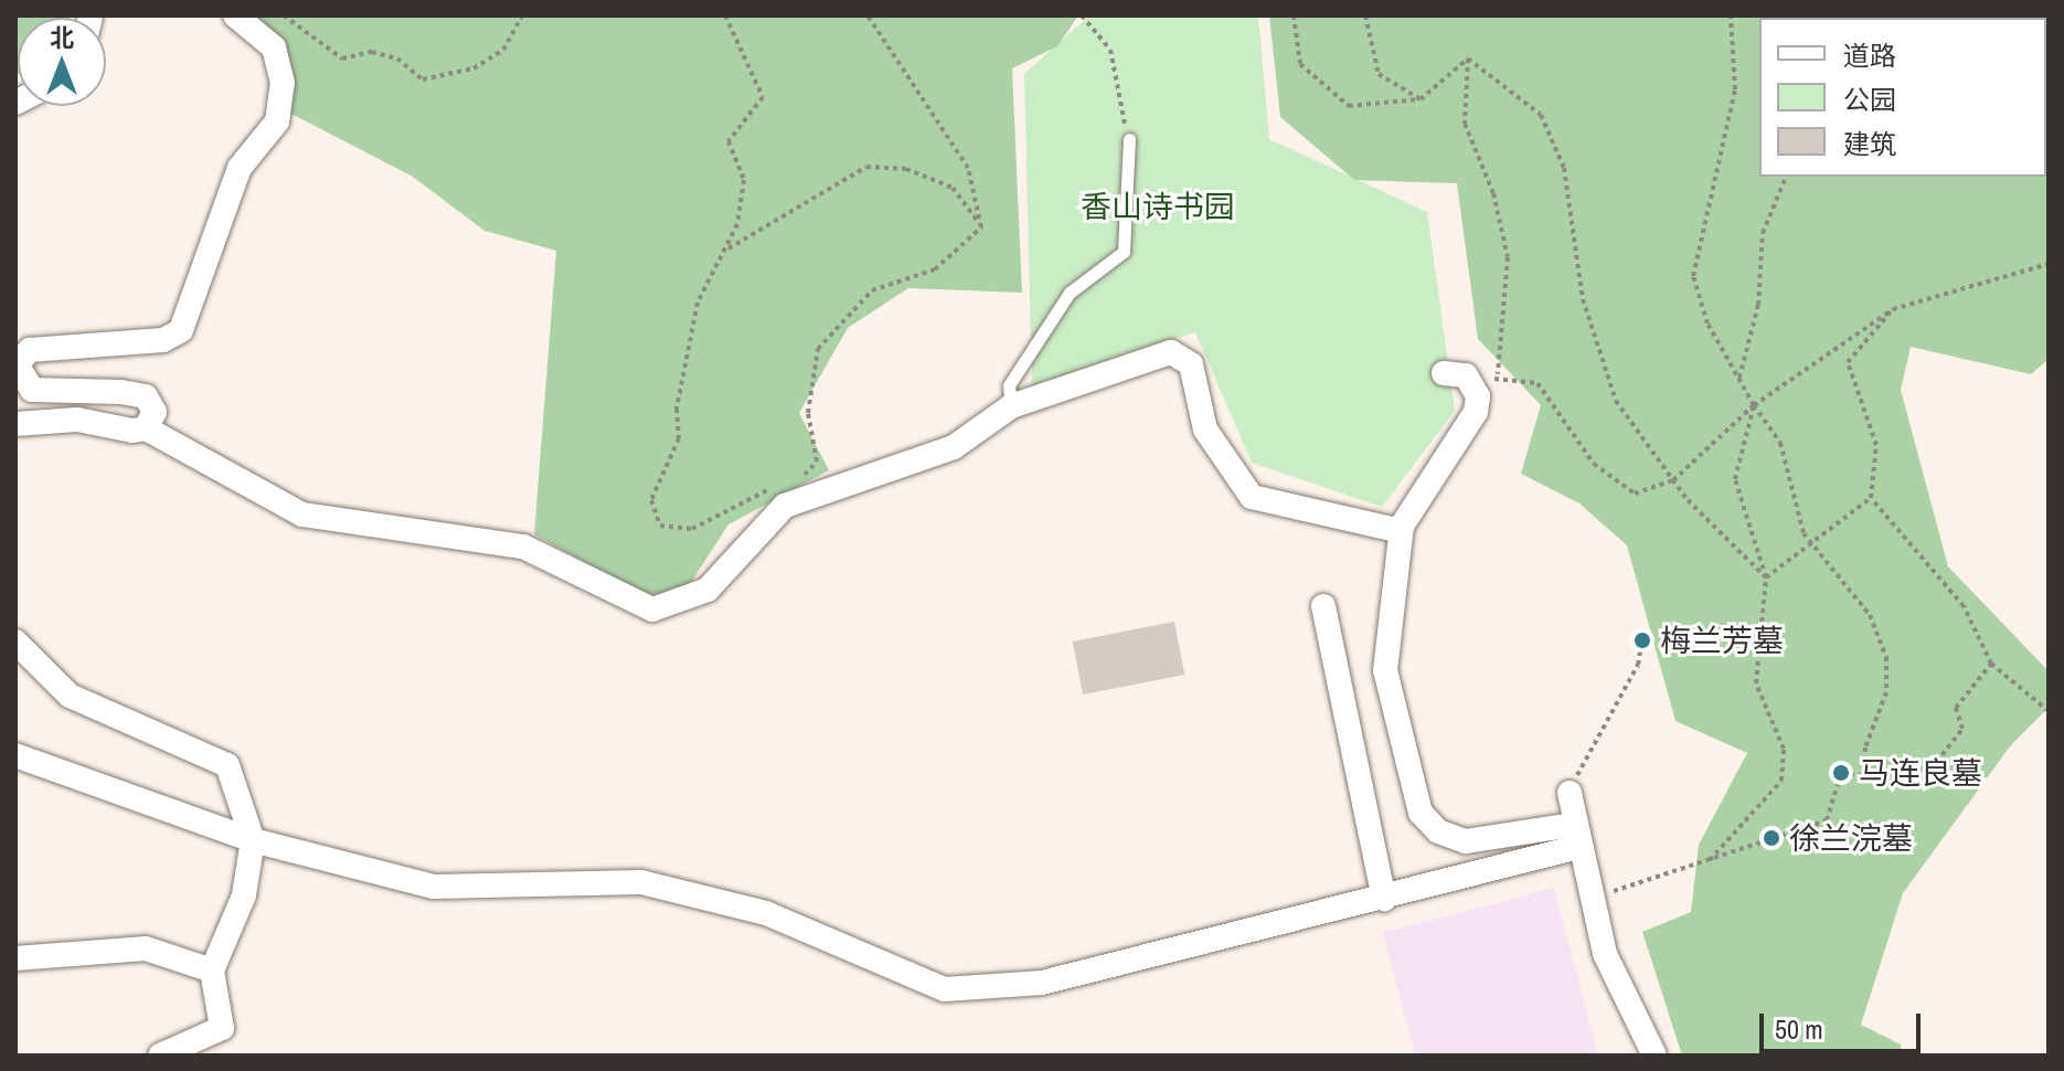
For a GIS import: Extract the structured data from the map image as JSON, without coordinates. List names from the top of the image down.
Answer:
{
  "parks": ["香山诗书园"],
  "places": ["梅兰芳墓", "马连良墓", "徐兰浣墓"],
  "legend": ["道路", "公园", "建筑"],
  "scale_bar": "50 m",
  "north": "top"
}
